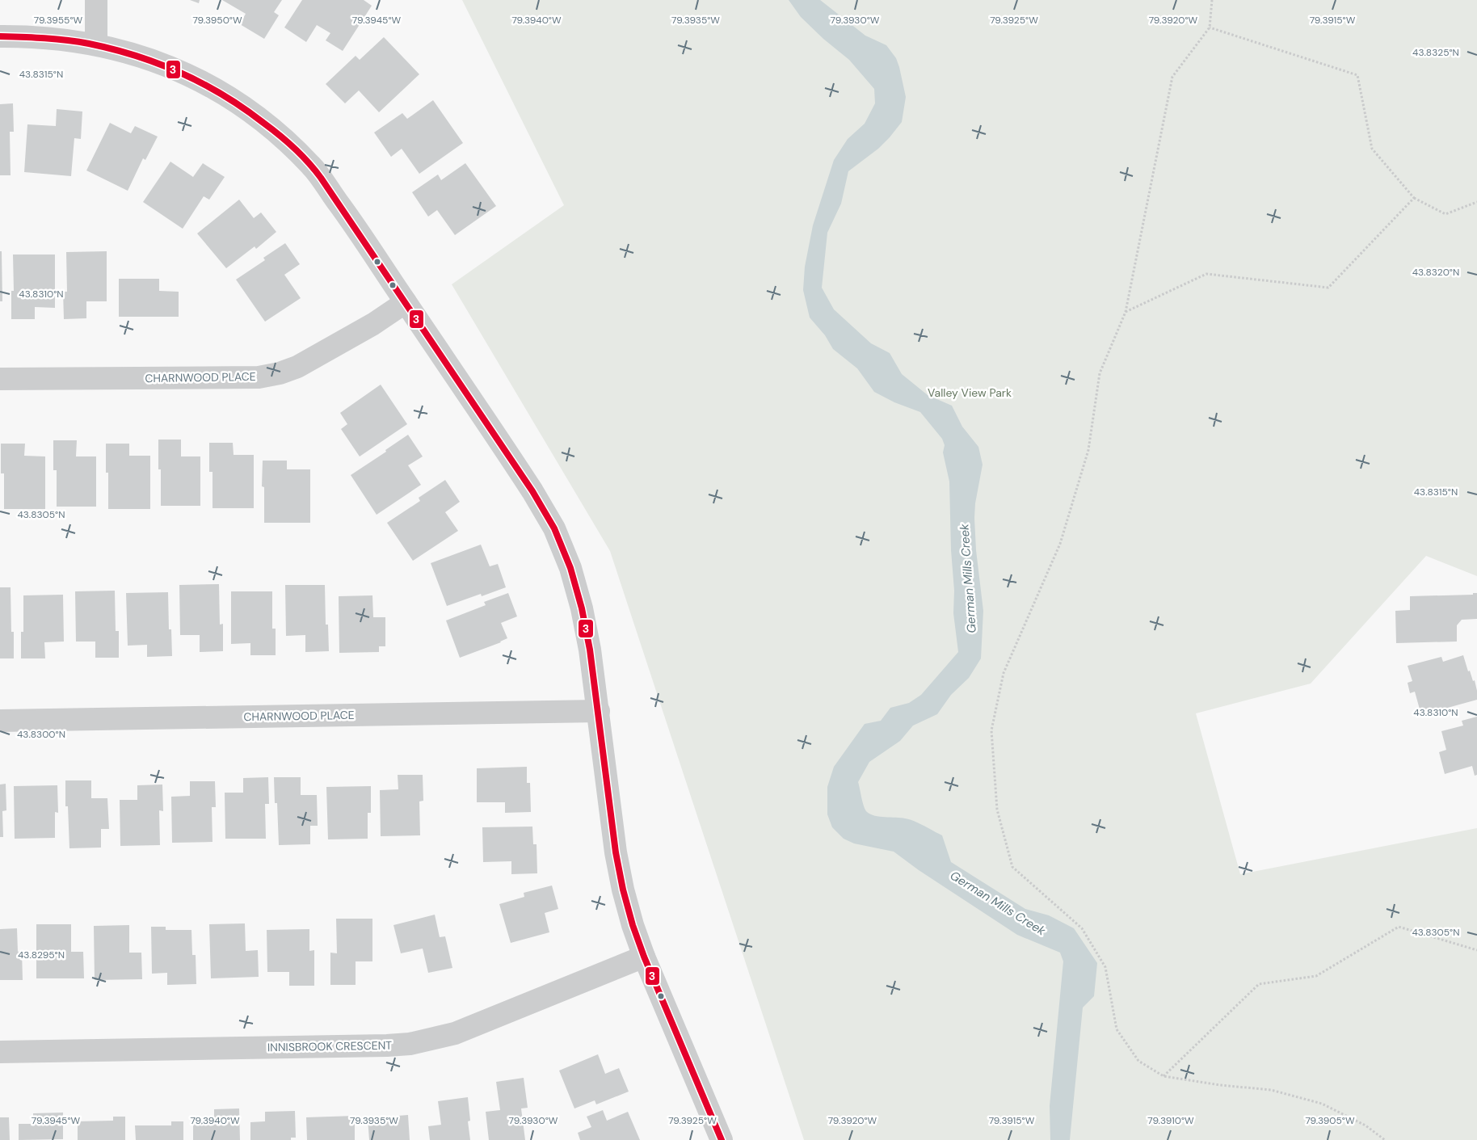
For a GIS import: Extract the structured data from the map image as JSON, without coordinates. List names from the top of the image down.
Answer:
{
  "streets": {
    "street": ["CHARNWOOD PLACE", "INNISBROOK CRESCENT"]
  },
  "water": ["German Mills Creek"],
  "parks": ["Valley View Park"],
  "lines": ["transit line 3"],
  "coordinates": [
    "79.3955°W",
    "79.3950°W",
    "79.3945°W",
    "79.3940°W",
    "79.3935°W",
    "79.3930°W",
    "79.3925°W",
    "79.3920°W",
    "79.3915°W",
    "43.8325°N",
    "43.8315°N",
    "43.8320°N",
    "43.8310°N",
    "43.8305°N",
    "43.8300°N",
    "43.8295°N",
    "79.3910°W",
    "79.3905°W"
  ]
}
